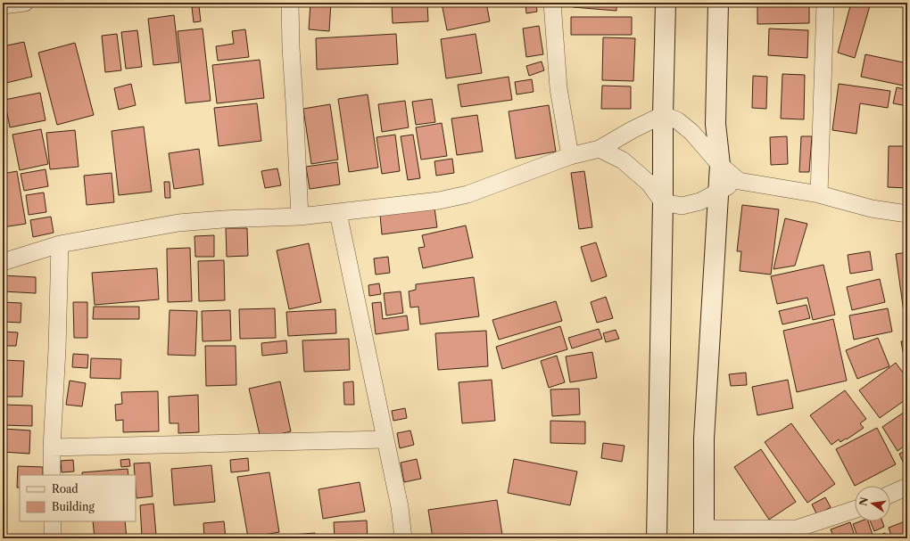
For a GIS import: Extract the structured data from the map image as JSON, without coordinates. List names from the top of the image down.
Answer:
{
  "legend": ["Road", "Building"],
  "north": "left"
}
